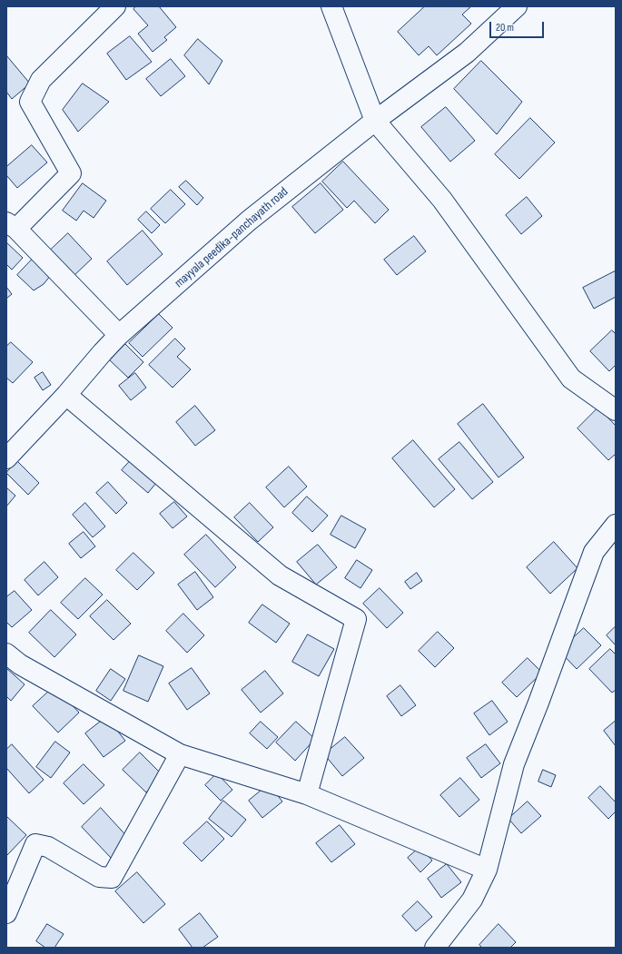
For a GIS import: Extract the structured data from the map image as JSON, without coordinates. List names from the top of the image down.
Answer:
{
  "streets": {
    "street": ["mayyala peedika-panchayath road"]
  },
  "scale_bar": "20 m"
}
